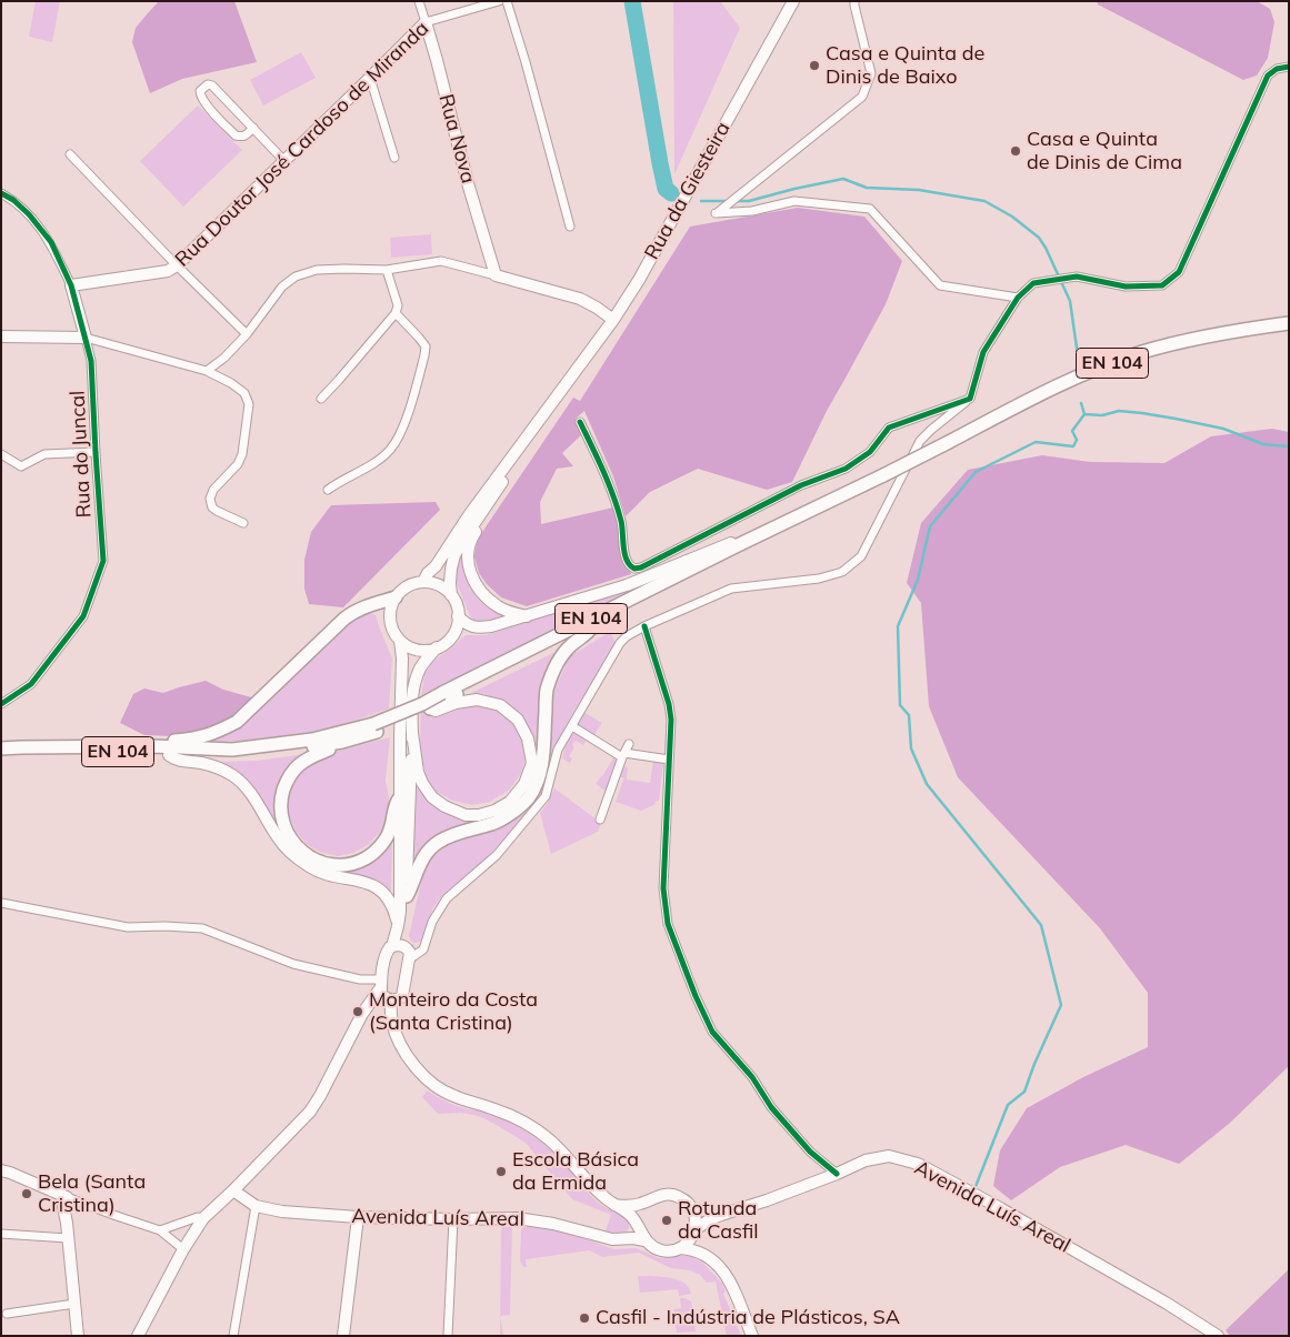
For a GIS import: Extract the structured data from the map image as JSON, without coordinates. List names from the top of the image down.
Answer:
{
  "streets": {
    "main road": [
      "Rua Nova",
      "Rua Doutor José Cardoso de Miranda",
      "Rua da Giesteira",
      "EN 104",
      "Rua do Juncal",
      "Avenida Luís Areal"
    ]
  },
  "crossings": [
    ["Rua Nova", "Rua Doutor José Cardoso de Miranda"],
    ["Rua Doutor José Cardoso de Miranda", "Rua do Juncal"]
  ],
  "places": [
    "Casa e Quinta de Dinis de Baixo",
    "Casa e Quinta de Dinis de Cima",
    "Monteiro da Costa (Santa Cristina)",
    "Escola Básica da Ermida",
    "Bela (Santa Cristina)",
    "Rotunda da Casfil",
    "Casfil - Indústria de Plásticos, SA"
  ]
}
